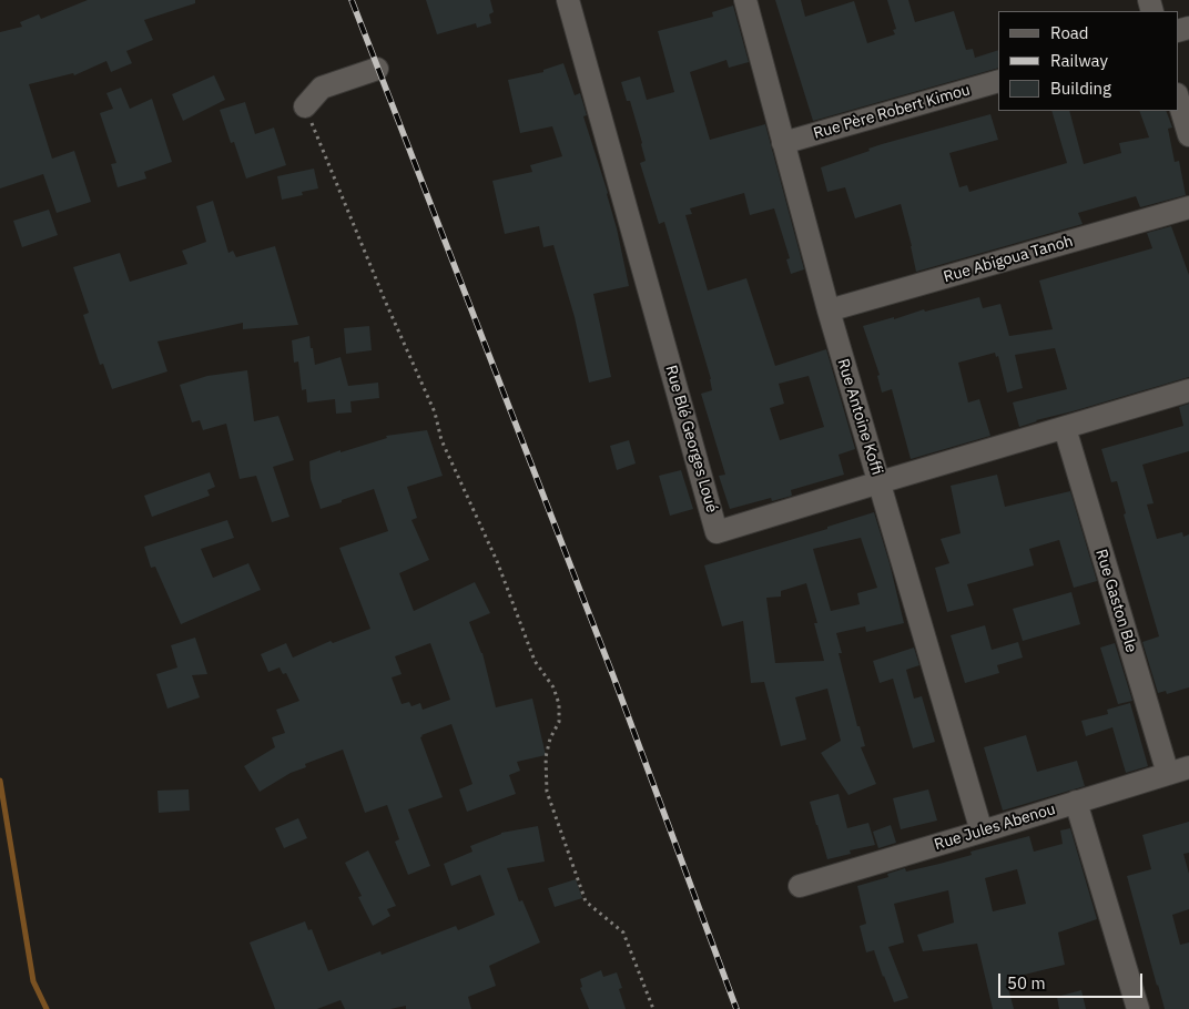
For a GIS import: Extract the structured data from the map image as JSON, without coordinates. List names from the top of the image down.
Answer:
{
  "streets": {
    "street": [
      "Rue Père Robert Kimou",
      "Rue Abigoua Tanoh",
      "Rue Antoine Koffi",
      "Rue Blé Georges Loué",
      "Rue Gaston Ble",
      "Rue Jules Abenou"
    ]
  },
  "crossings": [
    ["Rue Père Robert Kimou", "Rue Antoine Koffi"],
    ["Rue Abigoua Tanoh", "Rue Antoine Koffi"],
    ["Rue Antoine Koffi", "Rue Blé Georges Loué"],
    ["Rue Antoine Koffi", "Rue Jules Abenou"],
    ["Rue Blé Georges Loué", "Rue Gaston Ble"],
    ["Rue Gaston Ble", "Rue Jules Abenou"]
  ],
  "legend": ["Road", "Railway", "Building"],
  "scale_bar": "50 m"
}
